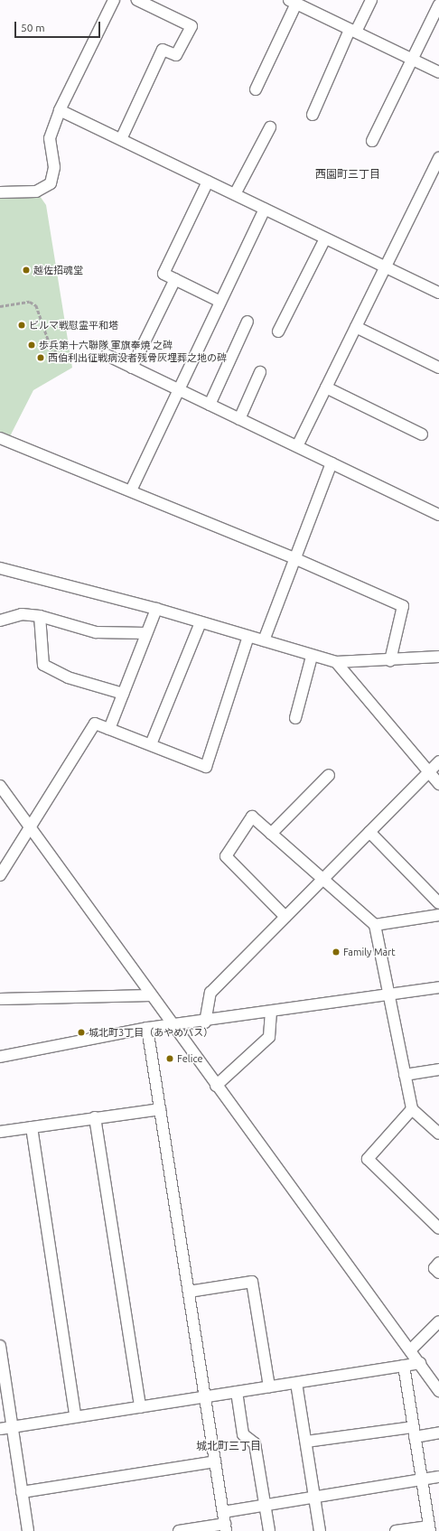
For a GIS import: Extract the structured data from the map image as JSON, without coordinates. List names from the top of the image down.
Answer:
{
  "districts": ["西園町三丁目", "城北町三丁目"],
  "places": [
    "越佐招魂堂",
    "ビルマ戦慰霊平和塔",
    "歩兵第十六聯隊 軍旗奉焼 之碑",
    "西伯利出征戦病没者残骨灰埋葬之地の碑",
    "Family Mart",
    "城北町3丁目（あやめバス）",
    "Felice"
  ],
  "scale_bar": "50 m"
}
